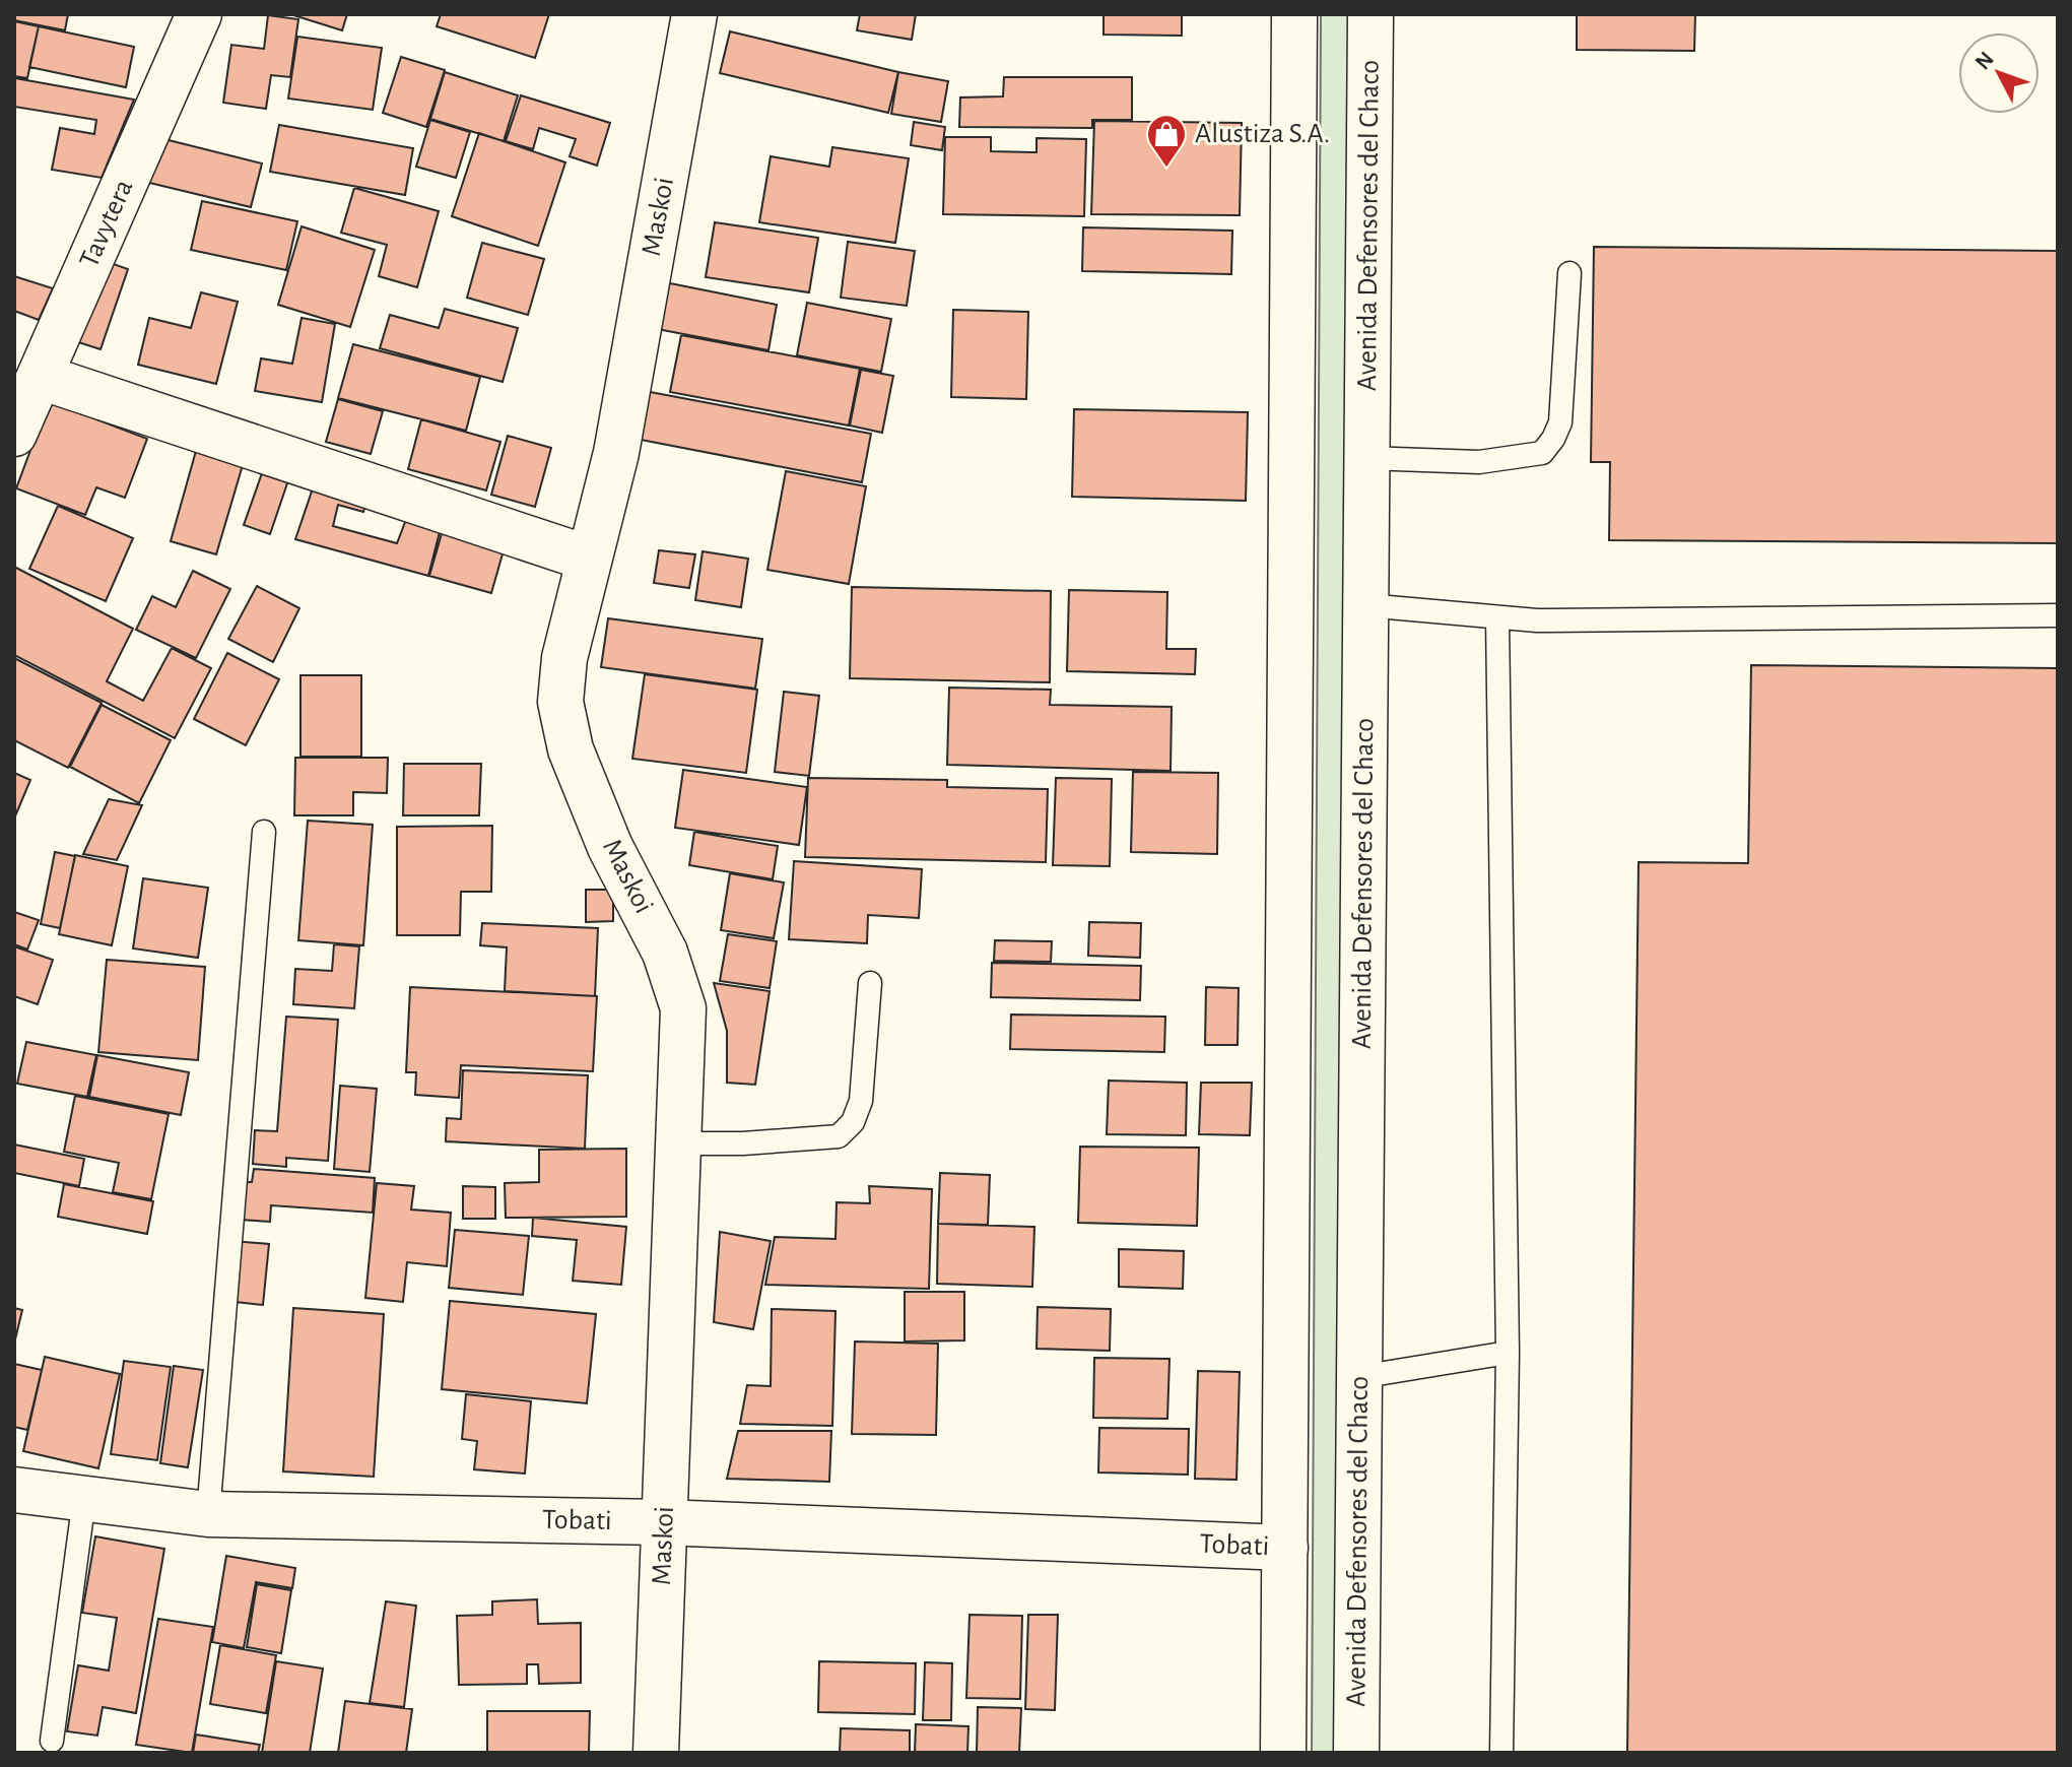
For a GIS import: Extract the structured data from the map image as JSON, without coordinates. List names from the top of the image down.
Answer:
{
  "streets": {
    "main road": [
      "Maskoi",
      "Tavytera",
      "Avenida Defensores del Chaco",
      "Tobati"
    ]
  },
  "crossings": [
    ["Maskoi", "Tobati"]
  ],
  "places": {
    "shop": ["Alustiza S.A."]
  },
  "north": "top left"
}
